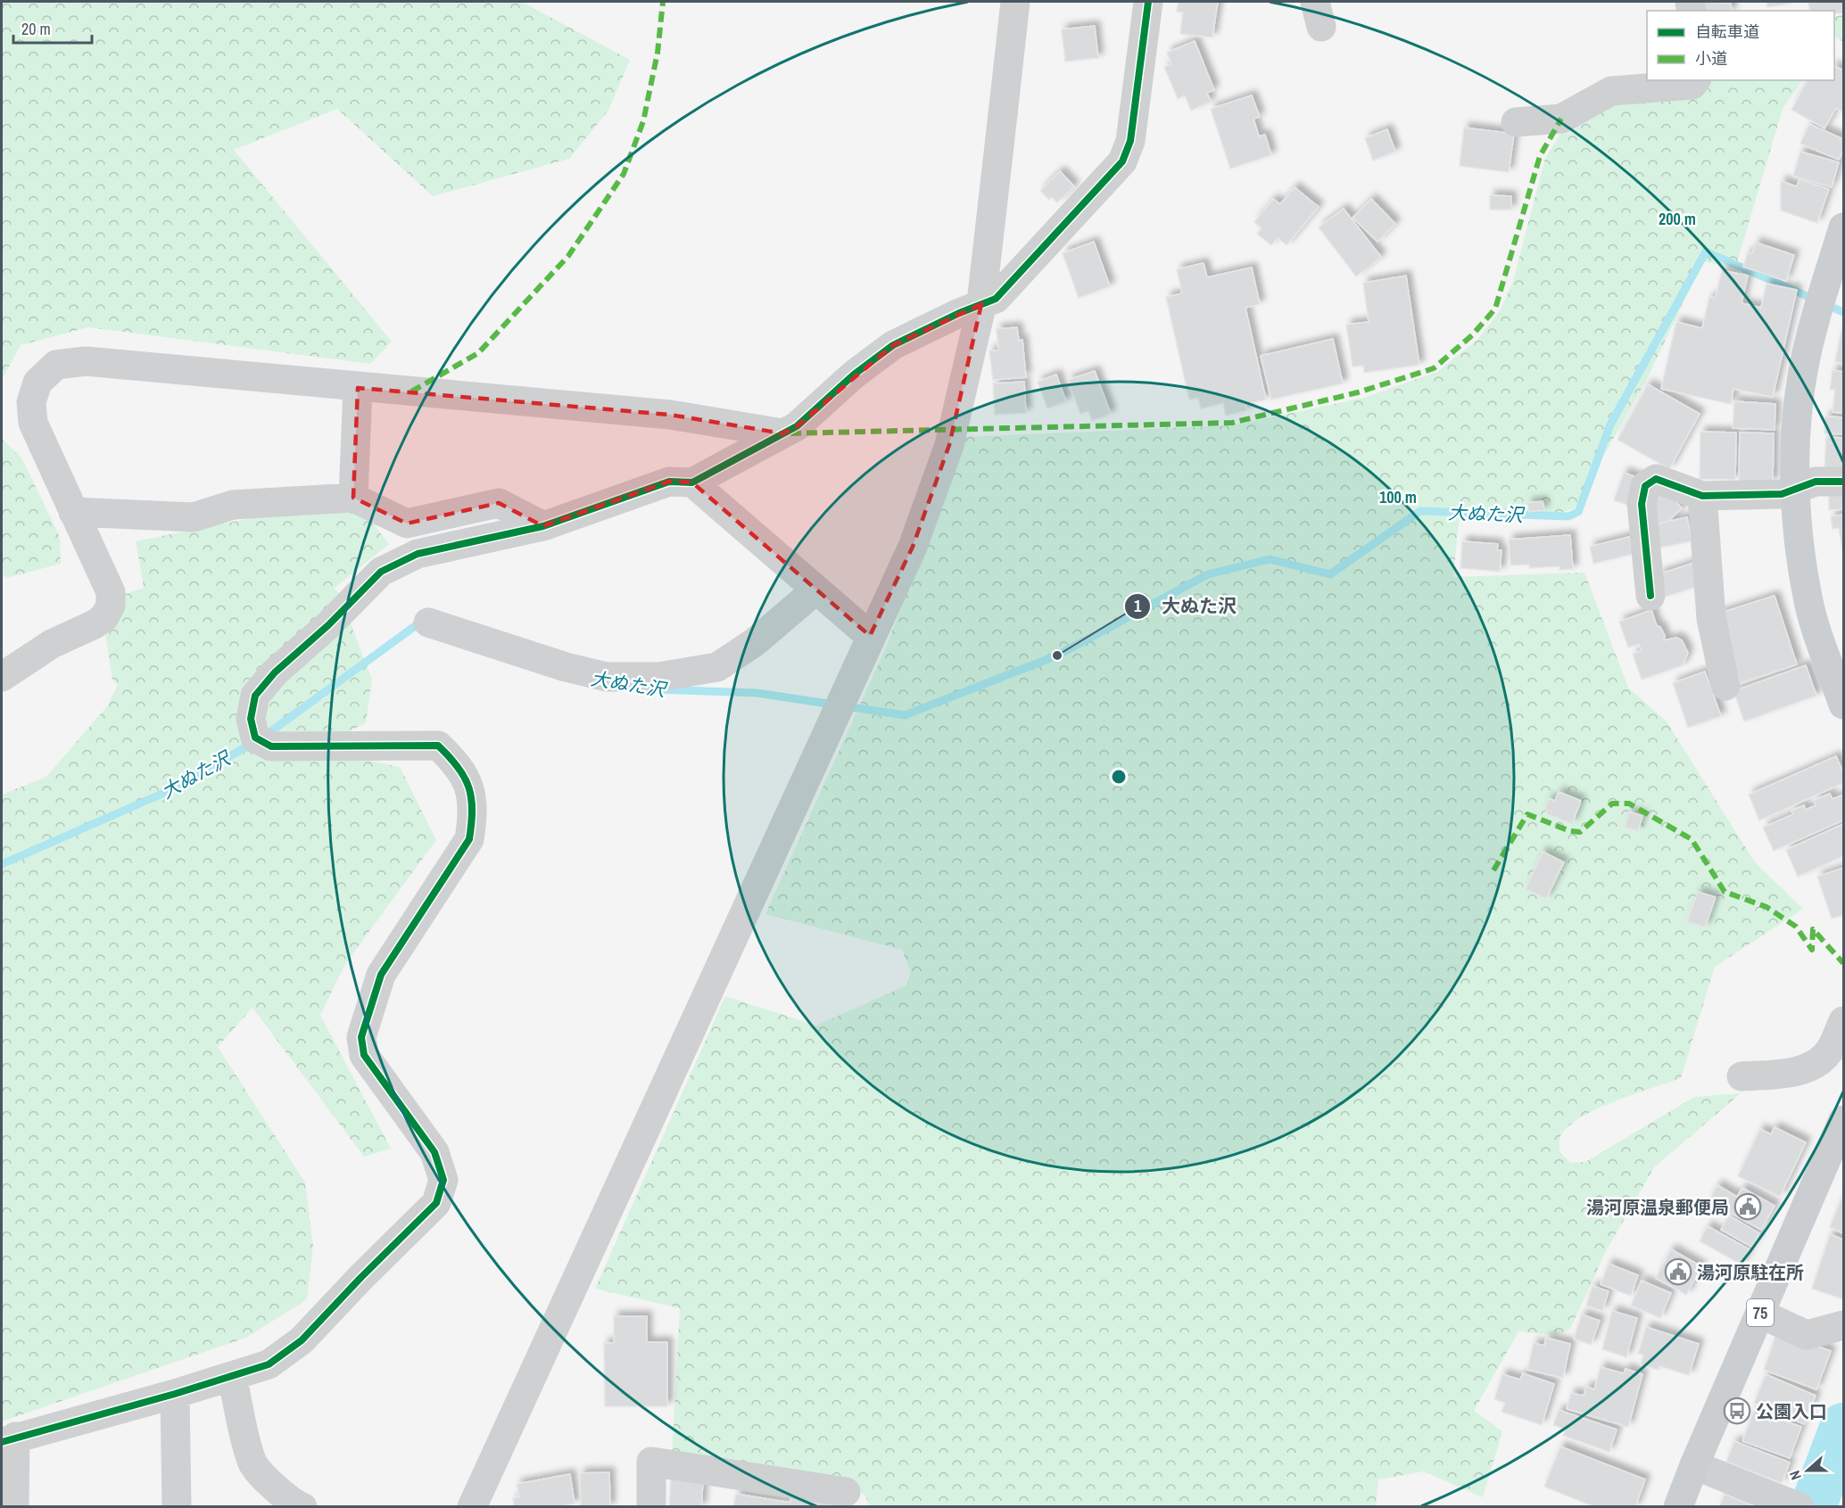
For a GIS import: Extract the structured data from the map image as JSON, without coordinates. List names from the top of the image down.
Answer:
{
  "streets": {
    "main road": ["75"]
  },
  "water": ["大ぬた沢"],
  "places": {
    "other": ["大ぬた沢"],
    "public building": ["湯河原温泉郵便局", "湯河原駐在所"],
    "bus stop": ["公園入口"]
  },
  "legend": ["自転車道", "小道"],
  "scale_bar": "20 m",
  "north": "left",
  "rings": ["200 m", "100 m"]
}
